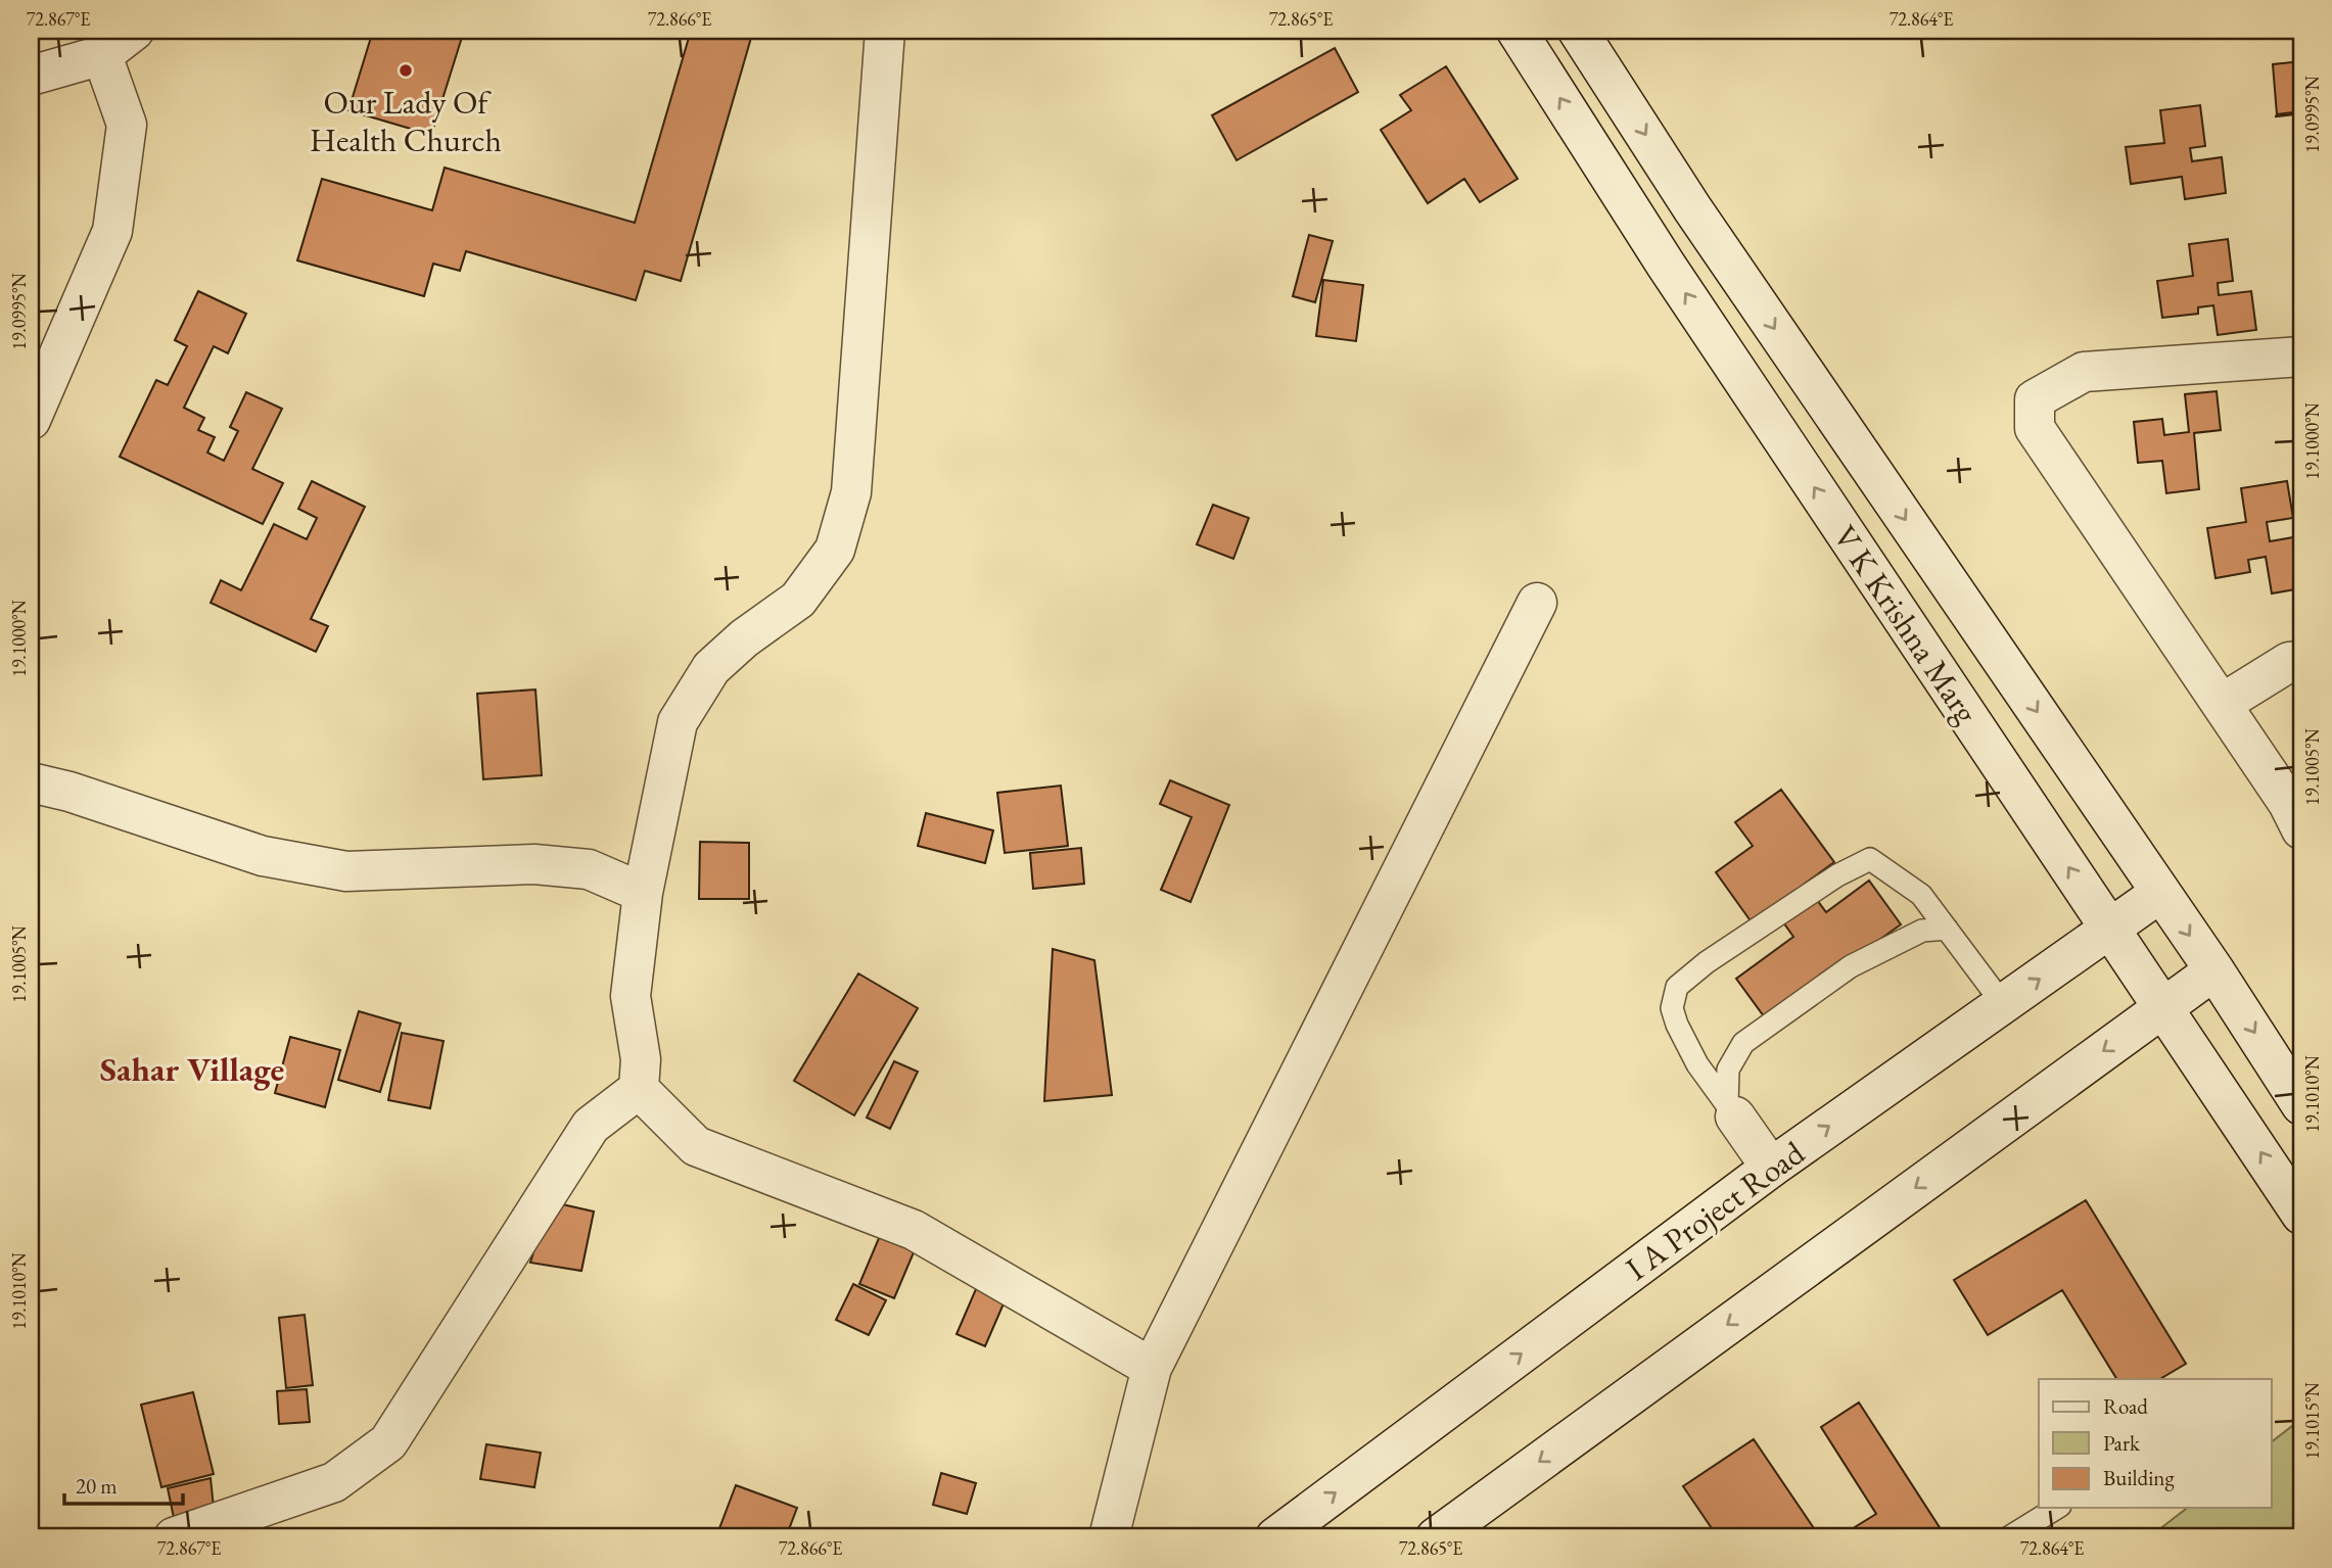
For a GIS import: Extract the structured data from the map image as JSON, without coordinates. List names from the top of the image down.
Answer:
{
  "streets": {
    "street": ["V K Krishna Marg", "I A Project Road"]
  },
  "crossings": [
    ["V K Krishna Marg", "I A Project Road"]
  ],
  "districts": ["Sahar Village"],
  "places": ["Our Lady Of Health Church"],
  "legend": ["Road", "Park", "Building"],
  "scale_bar": "20 m",
  "coordinates": [
    "72.867°E",
    "72.866°E",
    "72.865°E",
    "72.864°E",
    "19.0995°N",
    "19.1000°N",
    "19.1005°N",
    "19.1010°N",
    "19.1015°N"
  ]
}
